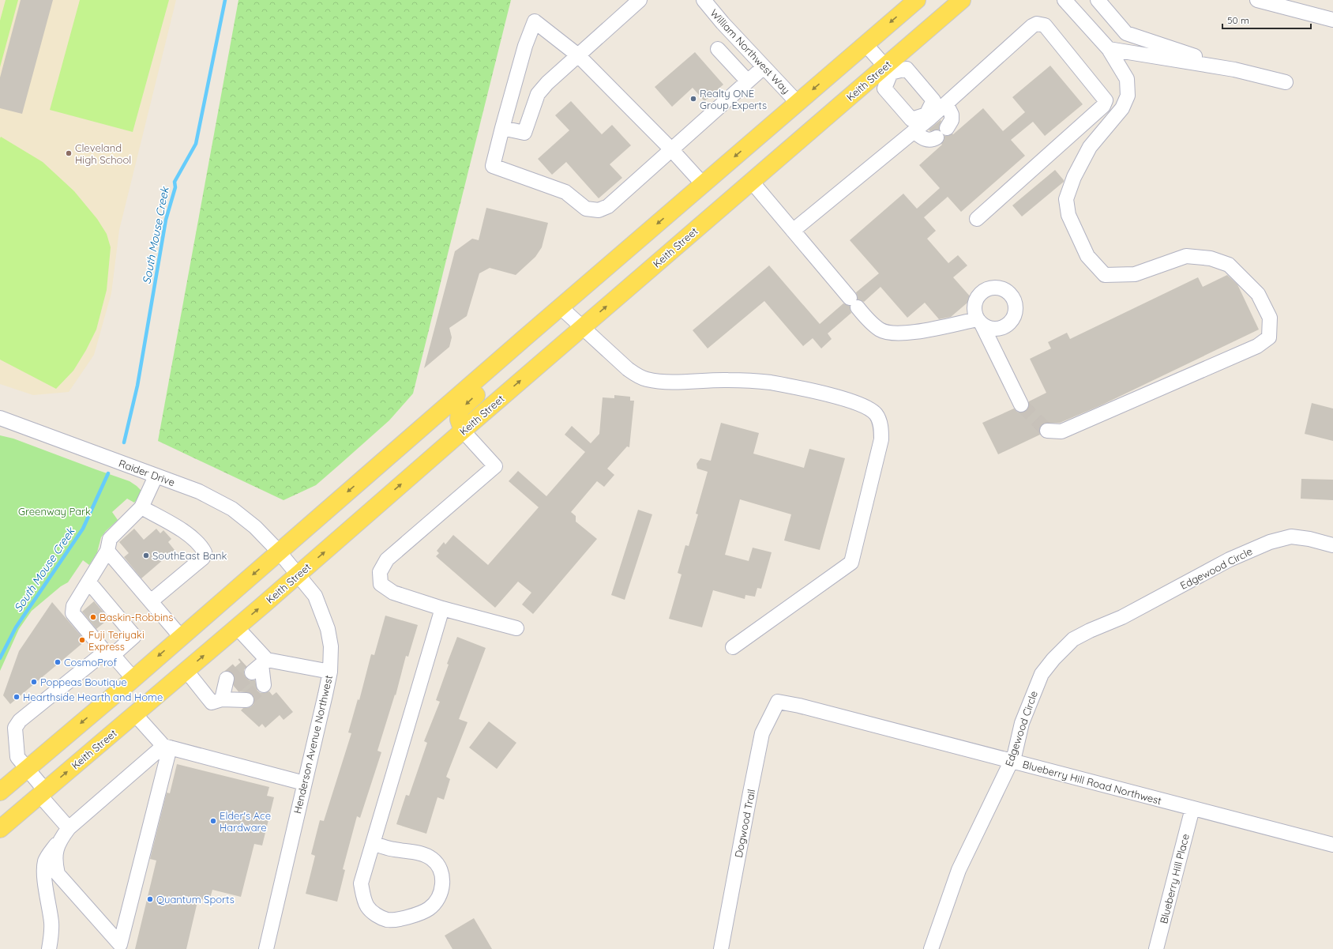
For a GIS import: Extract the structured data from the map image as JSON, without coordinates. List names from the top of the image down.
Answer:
{
  "streets": {
    "main road": ["Keith Street"],
    "street": [
      "William Northwest Way",
      "Raider Drive",
      "Edgewood Circle",
      "Henderson Avenue Northwest",
      "Blueberry Hill Road Northwest",
      "Dogwood Trail",
      "Blueberry Hill Place"
    ]
  },
  "crossings": [
    ["Keith Street", "Henderson Avenue Northwest"],
    ["Raider Drive", "Henderson Avenue Northwest"],
    ["Edgewood Circle", "Blueberry Hill Road Northwest"],
    ["Blueberry Hill Road Northwest", "Dogwood Trail"],
    ["Blueberry Hill Road Northwest", "Blueberry Hill Place"]
  ],
  "water": ["South Mouse Creek"],
  "parks": ["Greenway Park"],
  "places": [
    "Realty ONE Group Experts",
    "Cleveland High School",
    "SouthEast Bank",
    "Baskin-Robbins",
    "Fuji Teriyaki Express",
    "CosmoProf",
    "Poppeas Boutique",
    "Hearthside Hearth and Home",
    "Elder's Ace Hardware",
    "Quantum Sports"
  ],
  "scale_bar": "50 m"
}
